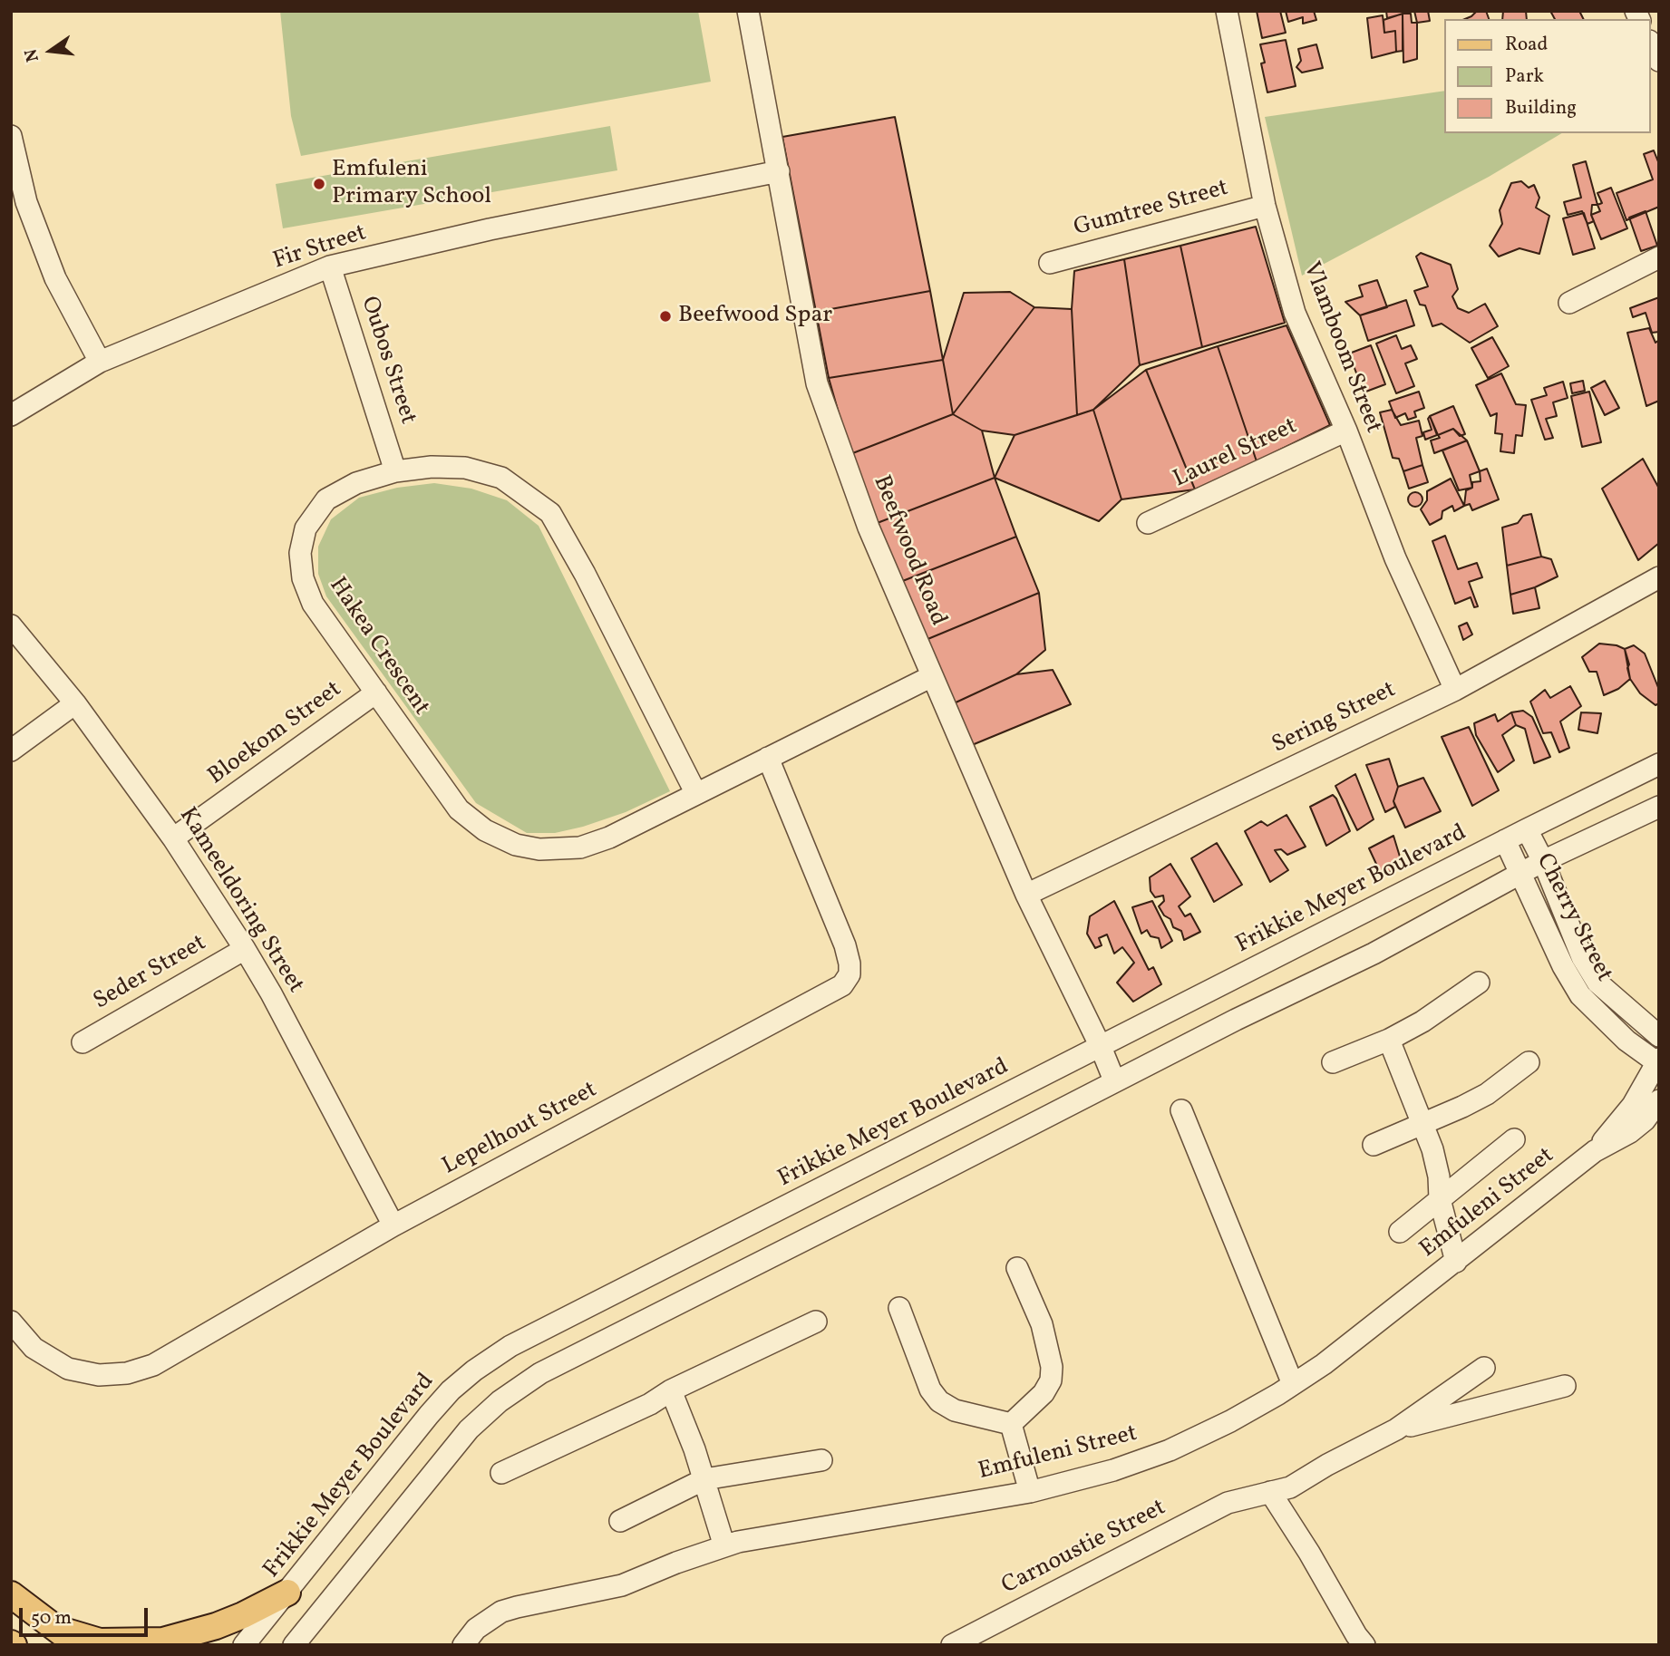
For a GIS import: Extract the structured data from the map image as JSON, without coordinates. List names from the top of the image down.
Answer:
{
  "streets": {
    "street": [
      "Gumtree Street",
      "Fir Street",
      "Vlamboom Street",
      "Oubos Street",
      "Laurel Street",
      "Beefwood Road",
      "Hakea Crescent",
      "Sering Street",
      "Bloekom Street",
      "Frikkie Meyer Boulevard",
      "Kameeldoring Street",
      "Cherry Street",
      "Seder Street",
      "Lepelhout Street",
      "Emfuleni Street",
      "Carnoustie Street"
    ]
  },
  "crossings": [
    ["Gumtree Street", "Vlamboom Street"],
    ["Fir Street", "Oubos Street"],
    ["Fir Street", "Beefwood Road"],
    ["Vlamboom Street", "Laurel Street"],
    ["Vlamboom Street", "Sering Street"],
    ["Oubos Street", "Hakea Crescent"],
    ["Beefwood Road", "Hakea Crescent"],
    ["Beefwood Road", "Sering Street"],
    ["Beefwood Road", "Frikkie Meyer Boulevard"],
    ["Hakea Crescent", "Bloekom Street"],
    ["Hakea Crescent", "Lepelhout Street"],
    ["Bloekom Street", "Kameeldoring Street"],
    ["Frikkie Meyer Boulevard", "Cherry Street"],
    ["Kameeldoring Street", "Seder Street"],
    ["Kameeldoring Street", "Lepelhout Street"],
    ["Cherry Street", "Emfuleni Street"]
  ],
  "places": ["Emfuleni Primary School", "Beefwood Spar"],
  "legend": ["Road", "Park", "Building"],
  "scale_bar": "50 m",
  "north": "left"
}
